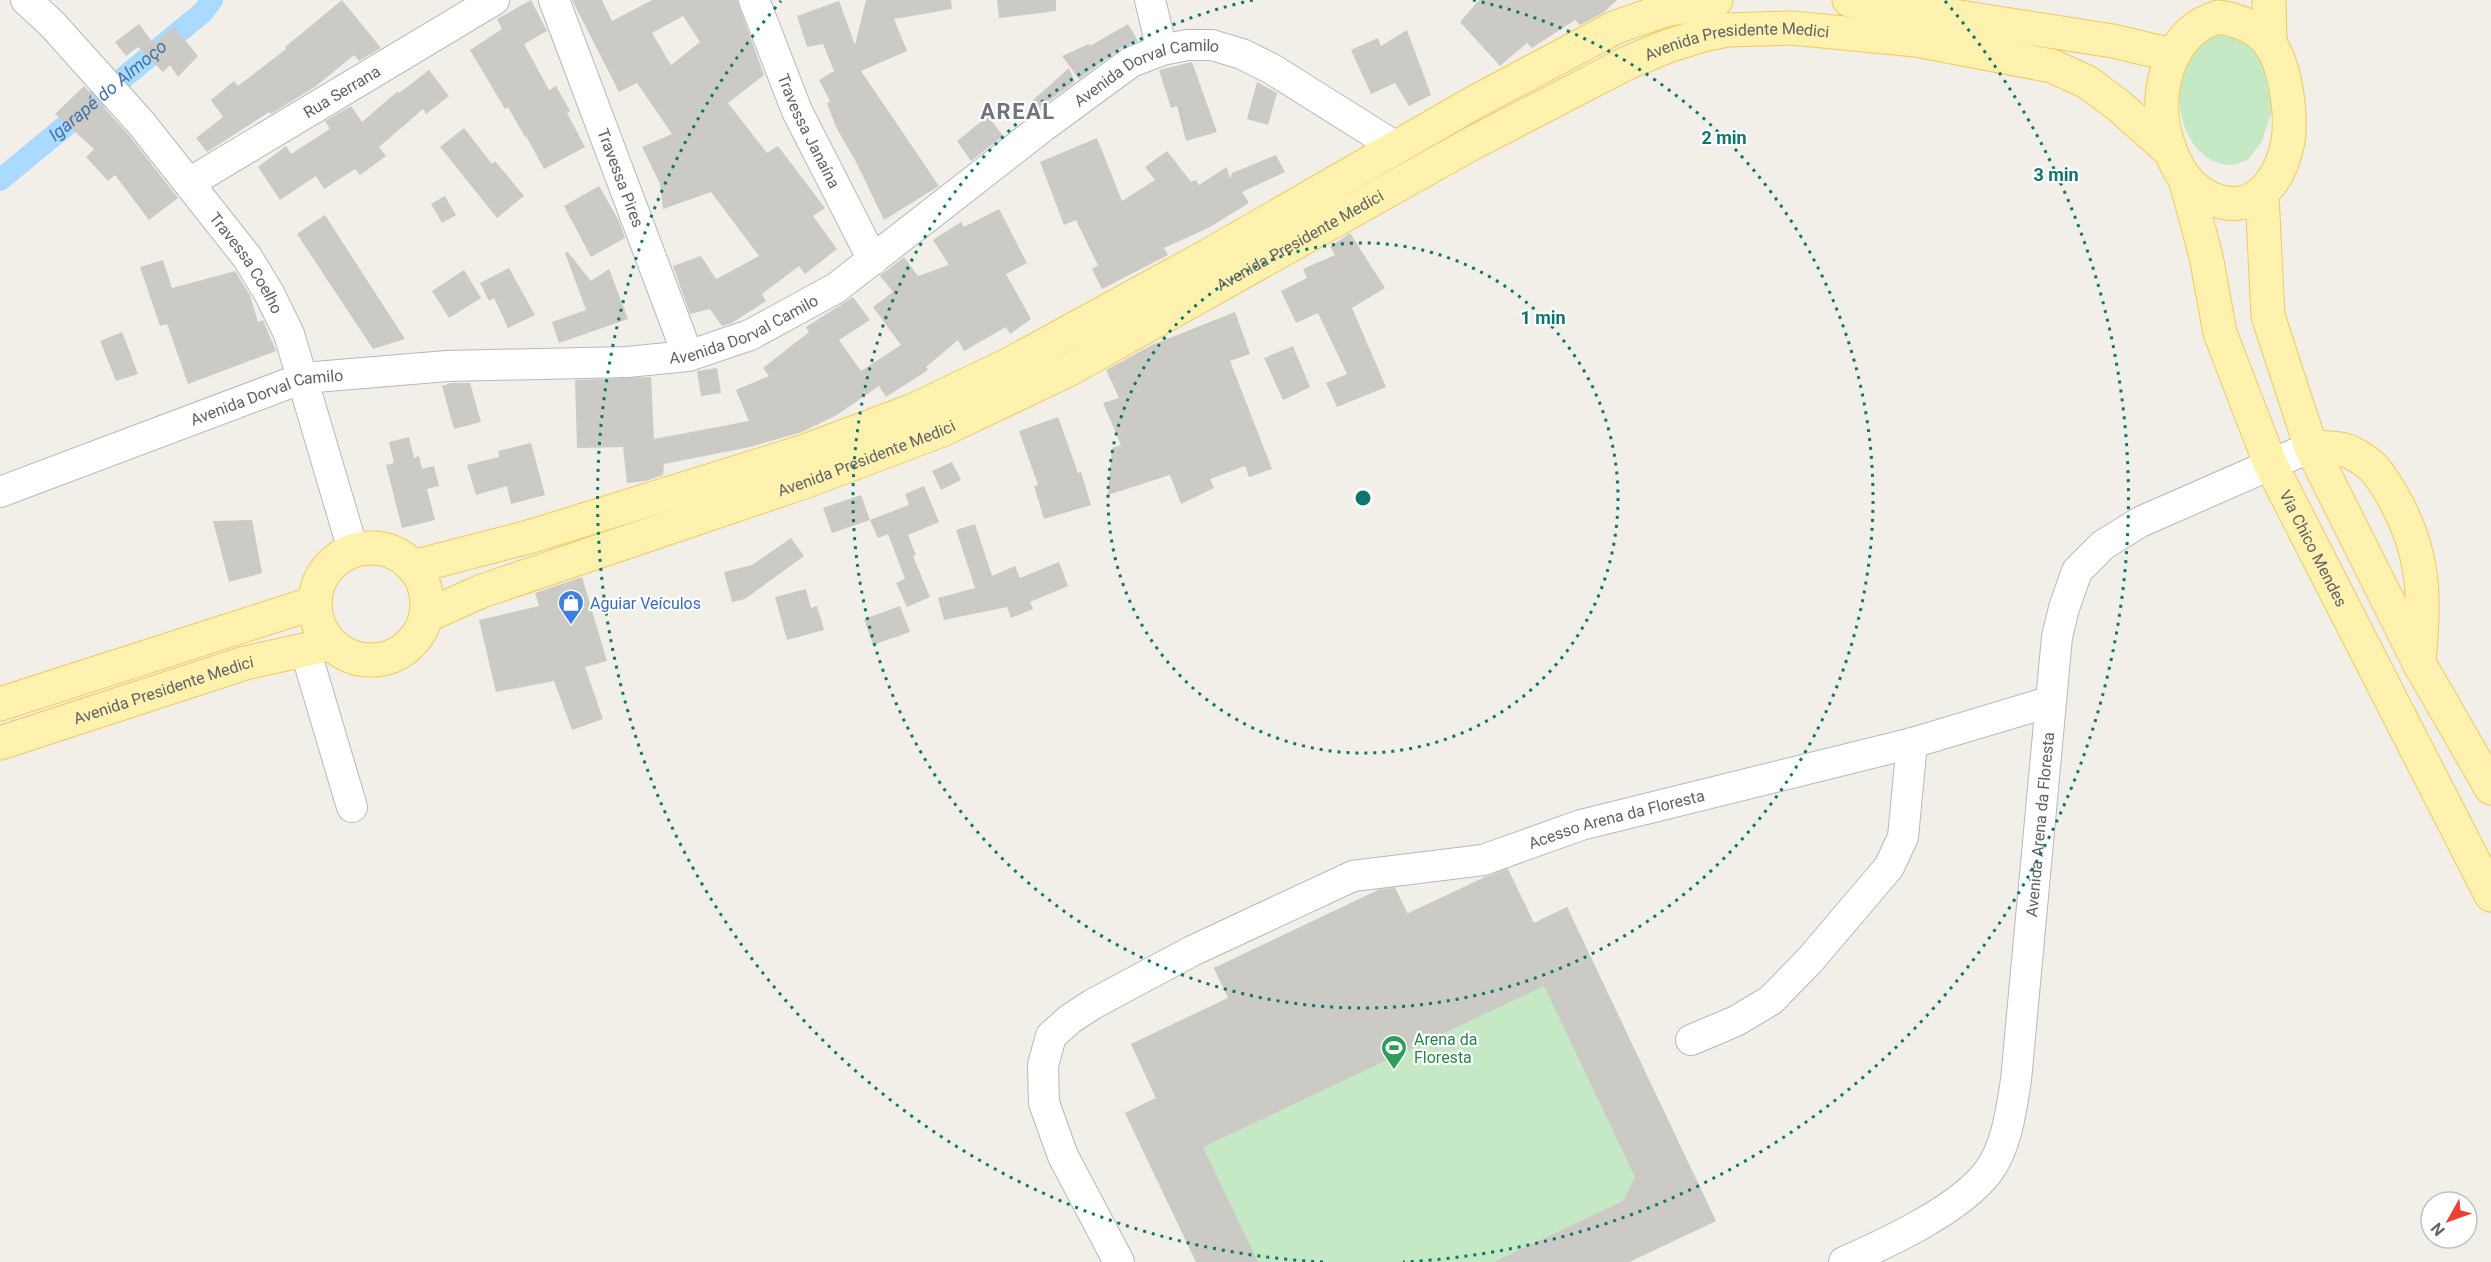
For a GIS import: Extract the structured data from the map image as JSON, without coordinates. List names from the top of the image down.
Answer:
{
  "streets": {
    "main road": ["Avenida Presidente Medici", "Via Chico Mendes"],
    "street": [
      "Avenida Dorval Camilo",
      "Rua Serrana",
      "Travessa Janaína",
      "Travessa Pires",
      "Travessa Coelho",
      "Acesso Arena da Floresta",
      "Avenida Arena da Floresta"
    ]
  },
  "crossings": [
    ["Avenida Presidente Medici", "Avenida Dorval Camilo"],
    ["Avenida Presidente Medici", "Travessa Coelho"],
    ["Avenida Presidente Medici", "Via Chico Mendes"],
    ["Avenida Dorval Camilo", "Travessa Janaína"],
    ["Avenida Dorval Camilo", "Travessa Pires"],
    ["Avenida Dorval Camilo", "Travessa Coelho"],
    ["Rua Serrana", "Travessa Coelho"],
    ["Via Chico Mendes", "Avenida Arena da Floresta"],
    ["Acesso Arena da Floresta", "Avenida Arena da Floresta"]
  ],
  "districts": ["AREAL"],
  "water": ["Igarapé do Almoço"],
  "places": {
    "shop": ["Aguiar Veículos"],
    "sports": ["Arena da Floresta"]
  },
  "north": "bottom left",
  "rings": ["2 min", "3 min", "1 min"]
}
